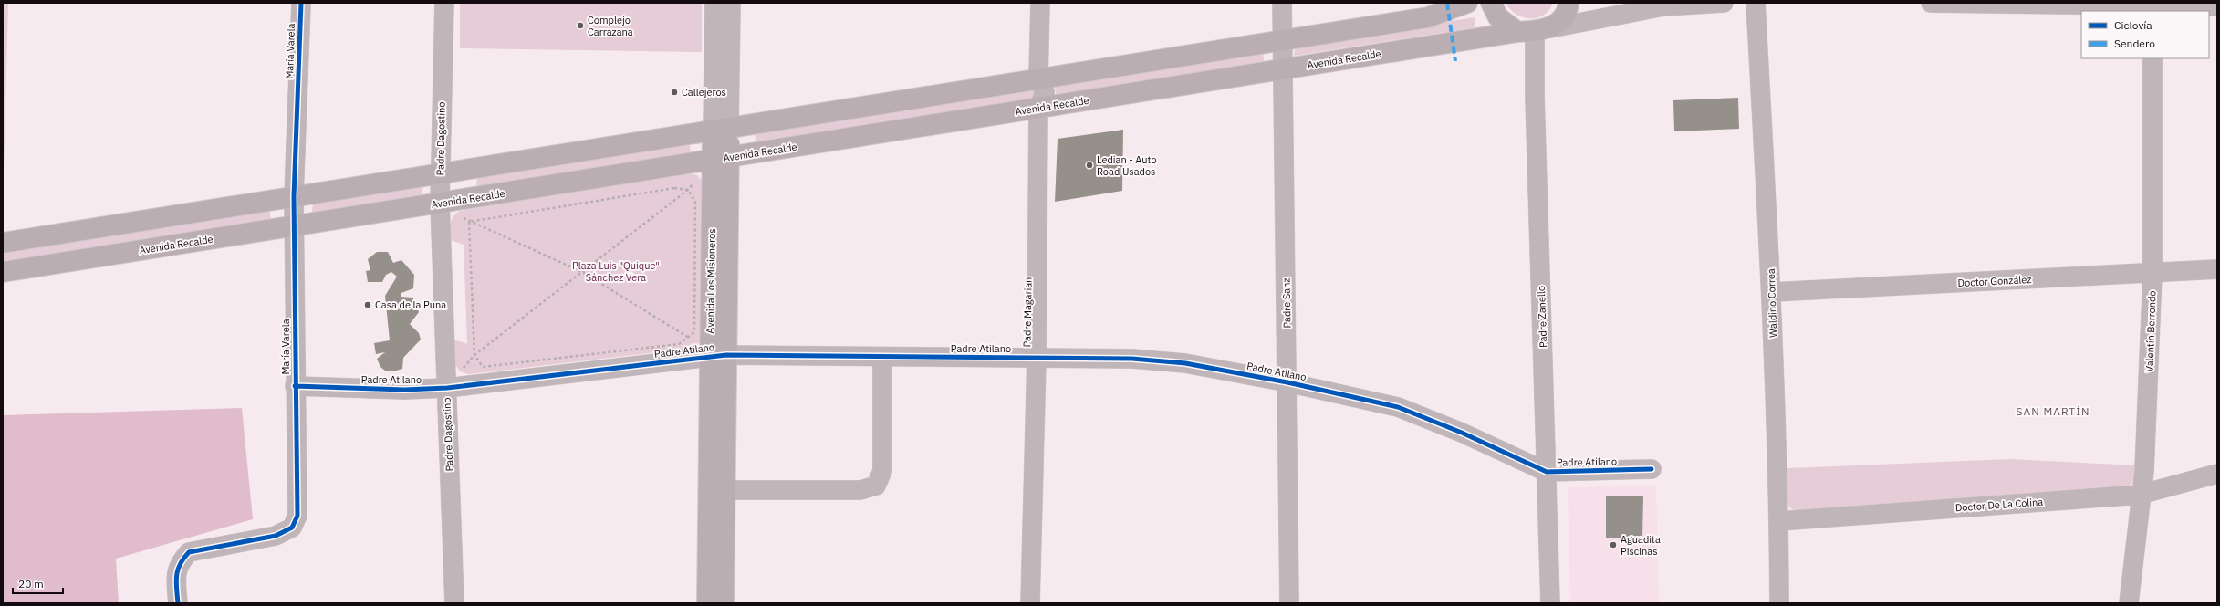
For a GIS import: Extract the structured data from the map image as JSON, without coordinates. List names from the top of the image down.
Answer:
{
  "streets": {
    "main road": ["Avenida Recalde", "Avenida Los Misioneros"],
    "street": [
      "María Varela",
      "Padre Dagostino",
      "Doctor González",
      "Padre Sanz",
      "Waldino Correa",
      "Padre Magarian",
      "Padre Zanello",
      "Valentín Berrondo",
      "Padre Atilano",
      "Doctor De La Colina"
    ]
  },
  "crossings": [
    ["María Varela", "Avenida Recalde"],
    ["María Varela", "Padre Atilano"],
    ["Avenida Recalde", "Padre Dagostino"],
    ["Avenida Recalde", "Avenida Los Misioneros"],
    ["Avenida Recalde", "Padre Sanz"],
    ["Avenida Recalde", "Padre Magarian"],
    ["Avenida Recalde", "Padre Zanello"],
    ["Padre Dagostino", "Padre Atilano"],
    ["Avenida Los Misioneros", "Padre Atilano"],
    ["Doctor González", "Waldino Correa"],
    ["Doctor González", "Valentín Berrondo"],
    ["Padre Sanz", "Padre Atilano"],
    ["Waldino Correa", "Doctor De La Colina"],
    ["Padre Magarian", "Padre Atilano"],
    ["Padre Zanello", "Padre Atilano"],
    ["Valentín Berrondo", "Doctor De La Colina"]
  ],
  "districts": ["SAN MARTÍN"],
  "parks": ["Plaza Luis \"Quique\" Sánchez Vera"],
  "places": [
    "Complejo Carrazana",
    "Callejeros",
    "Ledian - Auto Road Usados",
    "Casa de la Puna",
    "Aguadita Piscinas"
  ],
  "legend": ["Ciclovía", "Sendero"],
  "scale_bar": "20 m"
}
